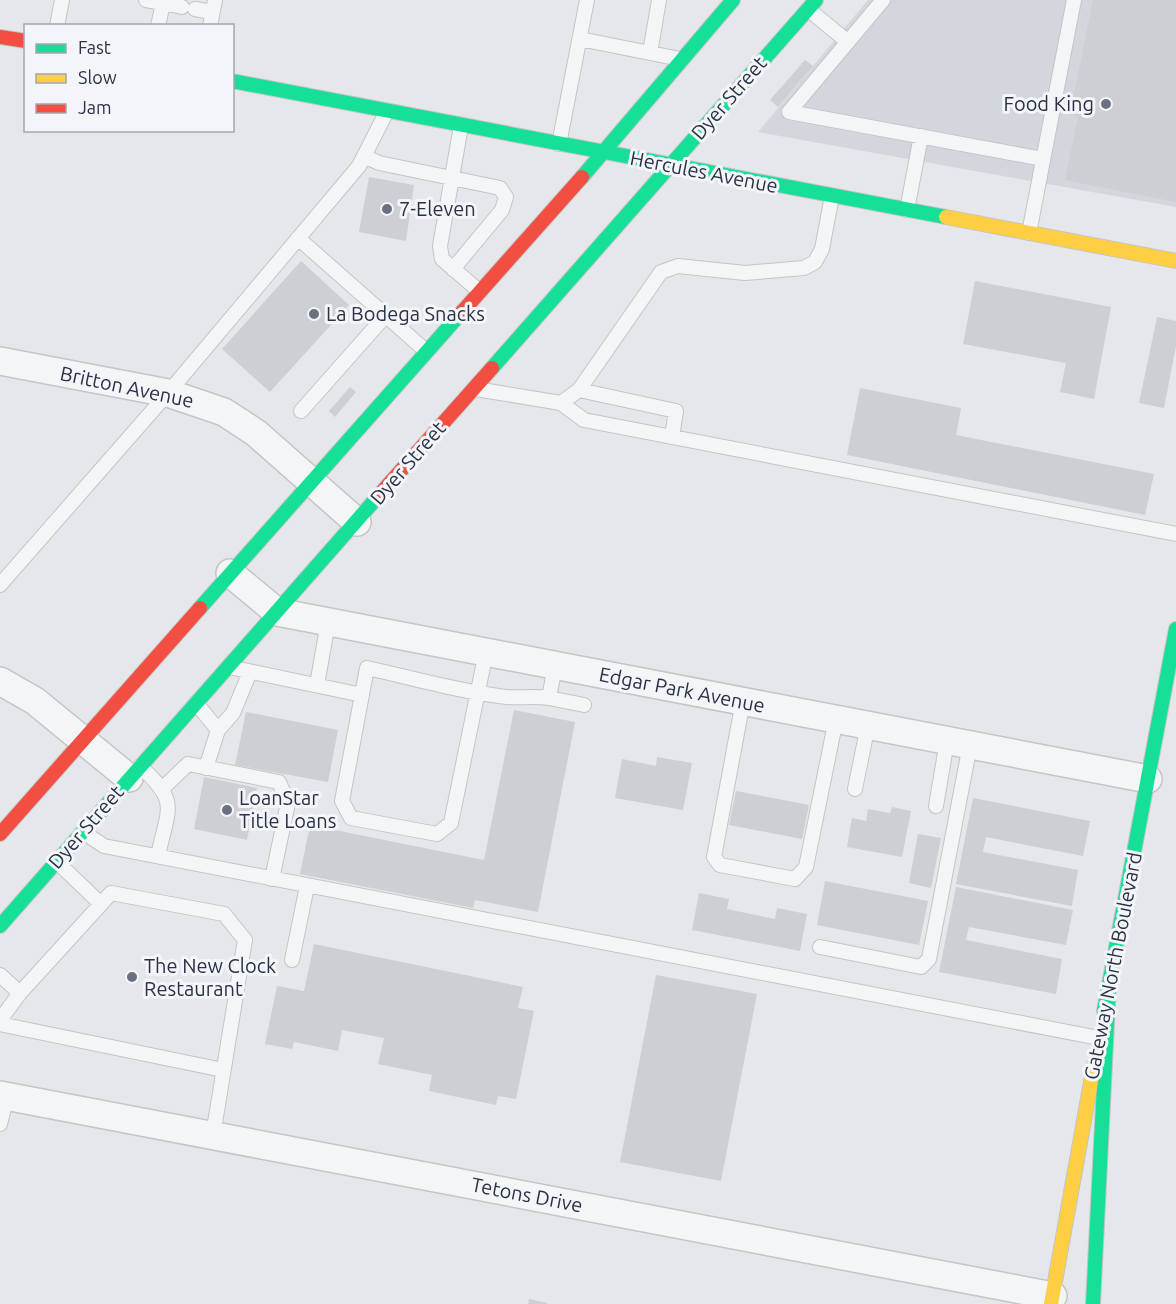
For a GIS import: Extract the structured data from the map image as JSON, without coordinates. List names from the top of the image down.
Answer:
{
  "streets": {
    "main road": ["Dyer Street", "Hercules Avenue", "Gateway North Boulevard"],
    "street": ["Britton Avenue", "Edgar Park Avenue", "Tetons Drive"]
  },
  "crossings": [
    ["Dyer Street", "Hercules Avenue"],
    ["Dyer Street", "Britton Avenue"],
    ["Dyer Street", "Edgar Park Avenue"],
    ["Edgar Park Avenue", "Gateway North Boulevard"],
    ["Gateway North Boulevard", "Tetons Drive"]
  ],
  "places": [
    "Food King",
    "7-Eleven",
    "La Bodega Snacks",
    "LoanStar Title Loans",
    "The New Clock Restaurant"
  ],
  "legend": ["Fast", "Slow", "Jam"]
}
